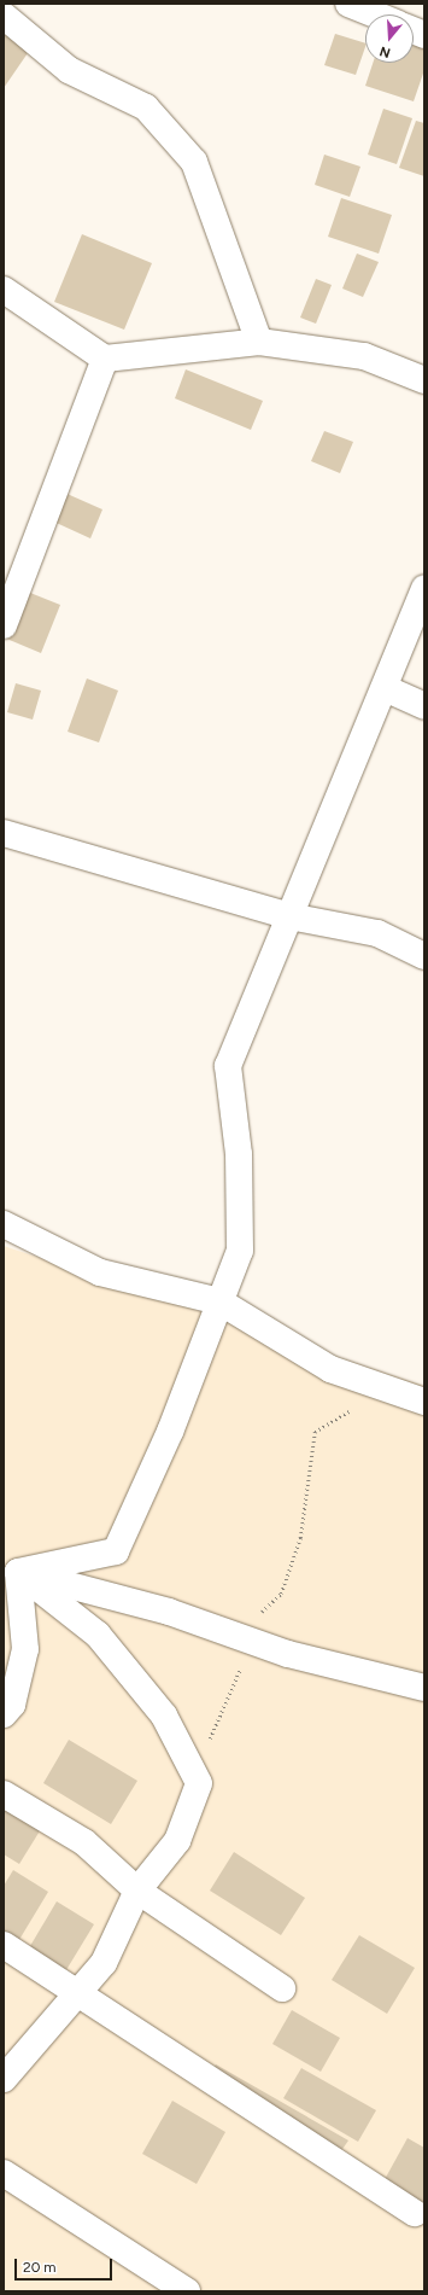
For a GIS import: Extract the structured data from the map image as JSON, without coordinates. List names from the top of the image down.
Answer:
{
  "scale_bar": "20 m",
  "north": "bottom"
}
